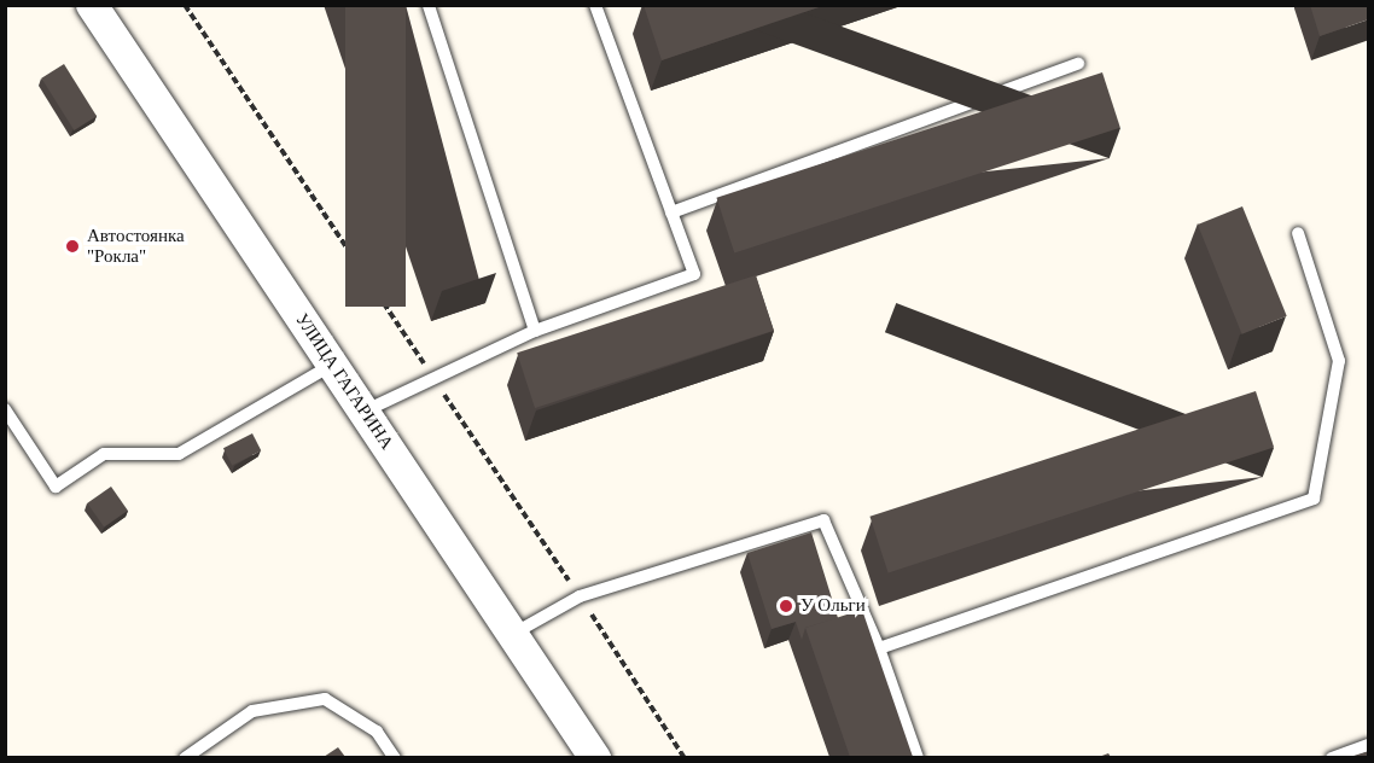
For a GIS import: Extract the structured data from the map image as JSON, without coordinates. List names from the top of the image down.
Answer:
{
  "streets": {
    "street": ["УЛИЦА ГАГАРИНА"]
  },
  "places": ["Автостоянка \"Рокла\"", "У Ольги"]
}
